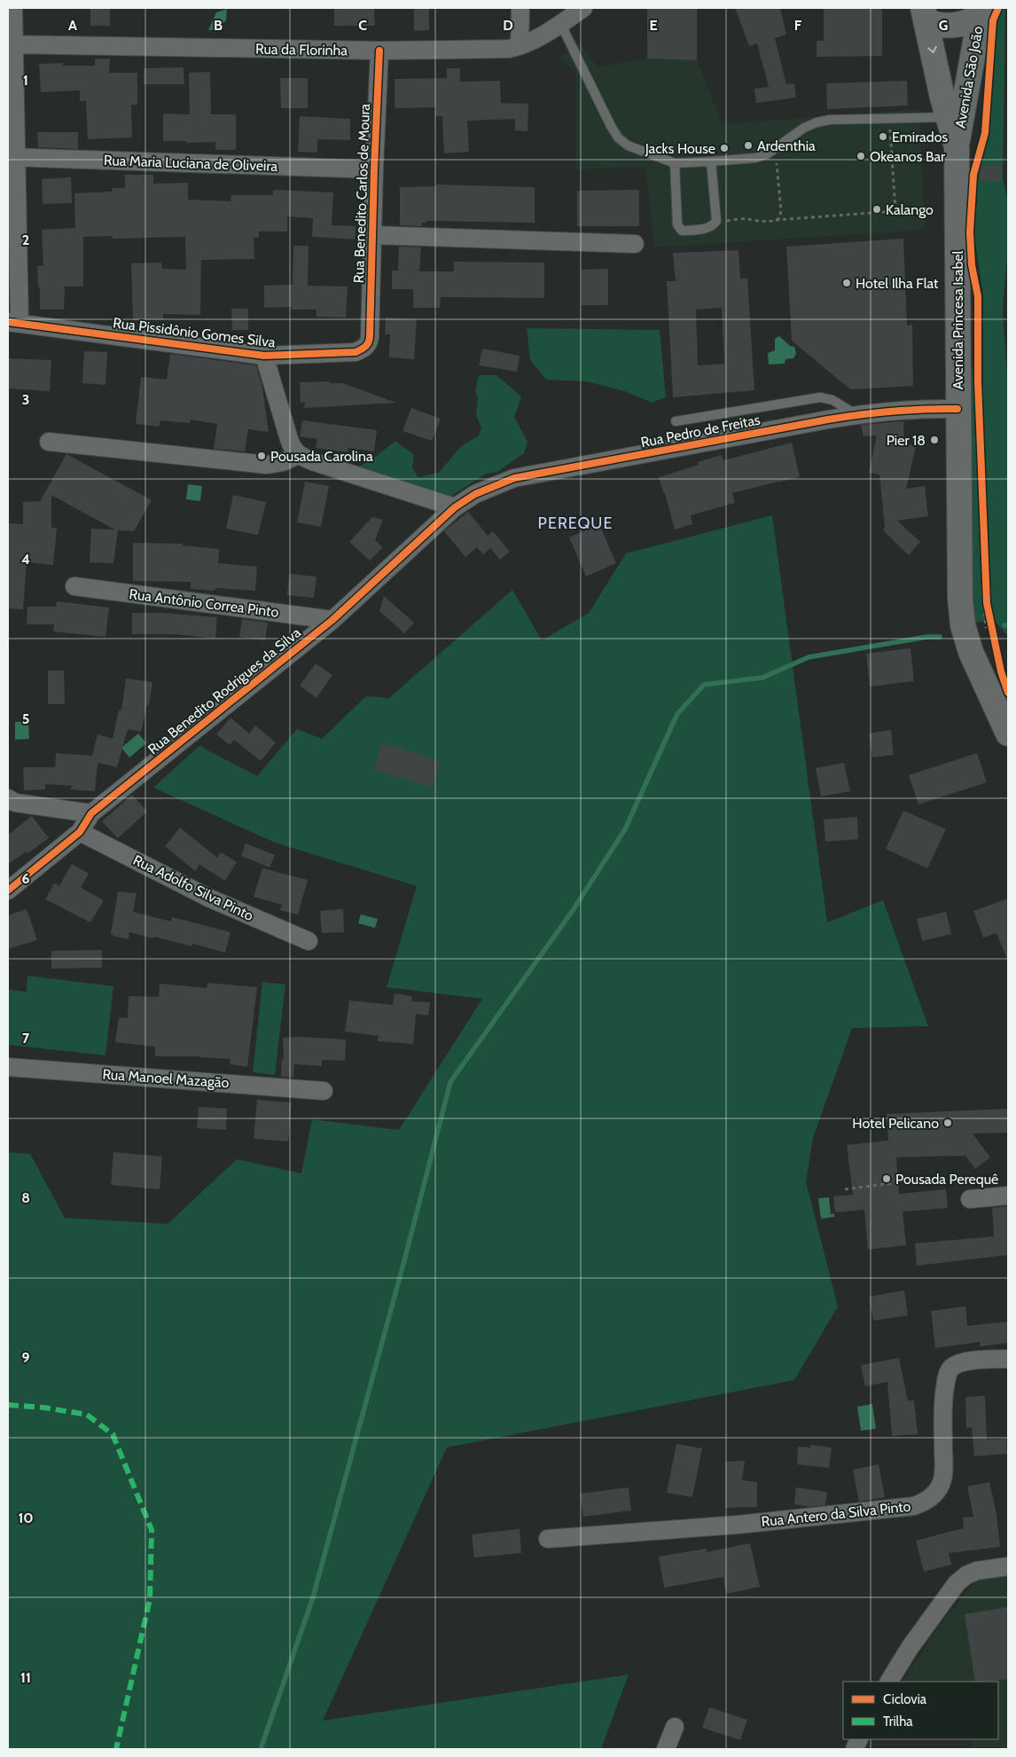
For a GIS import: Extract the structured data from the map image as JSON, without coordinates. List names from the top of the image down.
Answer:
{
  "streets": {
    "main road": ["Avenida São João", "Avenida Princesa Isabel"],
    "street": [
      "Rua da Florinha",
      "Rua Maria Luciana de Oliveira",
      "Rua Benedito Carlos de Moura",
      "Rua Pissidônio Gomes Silva",
      "Rua Pedro de Freitas",
      "Rua Antônio Correa Pinto",
      "Rua Benedito Rodrigues da Silva",
      "Rua Adolfo Silva Pinto",
      "Rua Manoel Mazagão",
      "Rua Antero da Silva Pinto"
    ]
  },
  "crossings": [
    ["Rua da Florinha", "Rua Benedito Carlos de Moura"],
    ["Avenida São João", "Avenida Princesa Isabel"],
    ["Rua Maria Luciana de Oliveira", "Rua Benedito Carlos de Moura"],
    ["Rua Benedito Carlos de Moura", "Rua Pissidônio Gomes Silva"],
    ["Avenida Princesa Isabel", "Rua Pedro de Freitas"],
    ["Rua Pedro de Freitas", "Rua Benedito Rodrigues da Silva"],
    ["Rua Antônio Correa Pinto", "Rua Benedito Rodrigues da Silva"],
    ["Rua Benedito Rodrigues da Silva", "Rua Adolfo Silva Pinto"]
  ],
  "districts": ["PEREQUE"],
  "places": [
    "Emirados",
    "Ardenthia",
    "Jacks House",
    "Okeanos Bar",
    "Kalango",
    "Hotel Ilha Flat",
    "Pier 18",
    "Pousada Carolina",
    "Hotel Pelicano",
    "Pousada Perequê"
  ],
  "legend": ["Ciclovia", "Trilha"],
  "grid": {
    "columns": [
      "A",
      "B",
      "C",
      "D",
      "E",
      "F",
      "G"
    ],
    "rows": [
      "1",
      "2",
      "3",
      "4",
      "5",
      "6",
      "7",
      "8",
      "9",
      "10",
      "11"
    ]
  }
}
